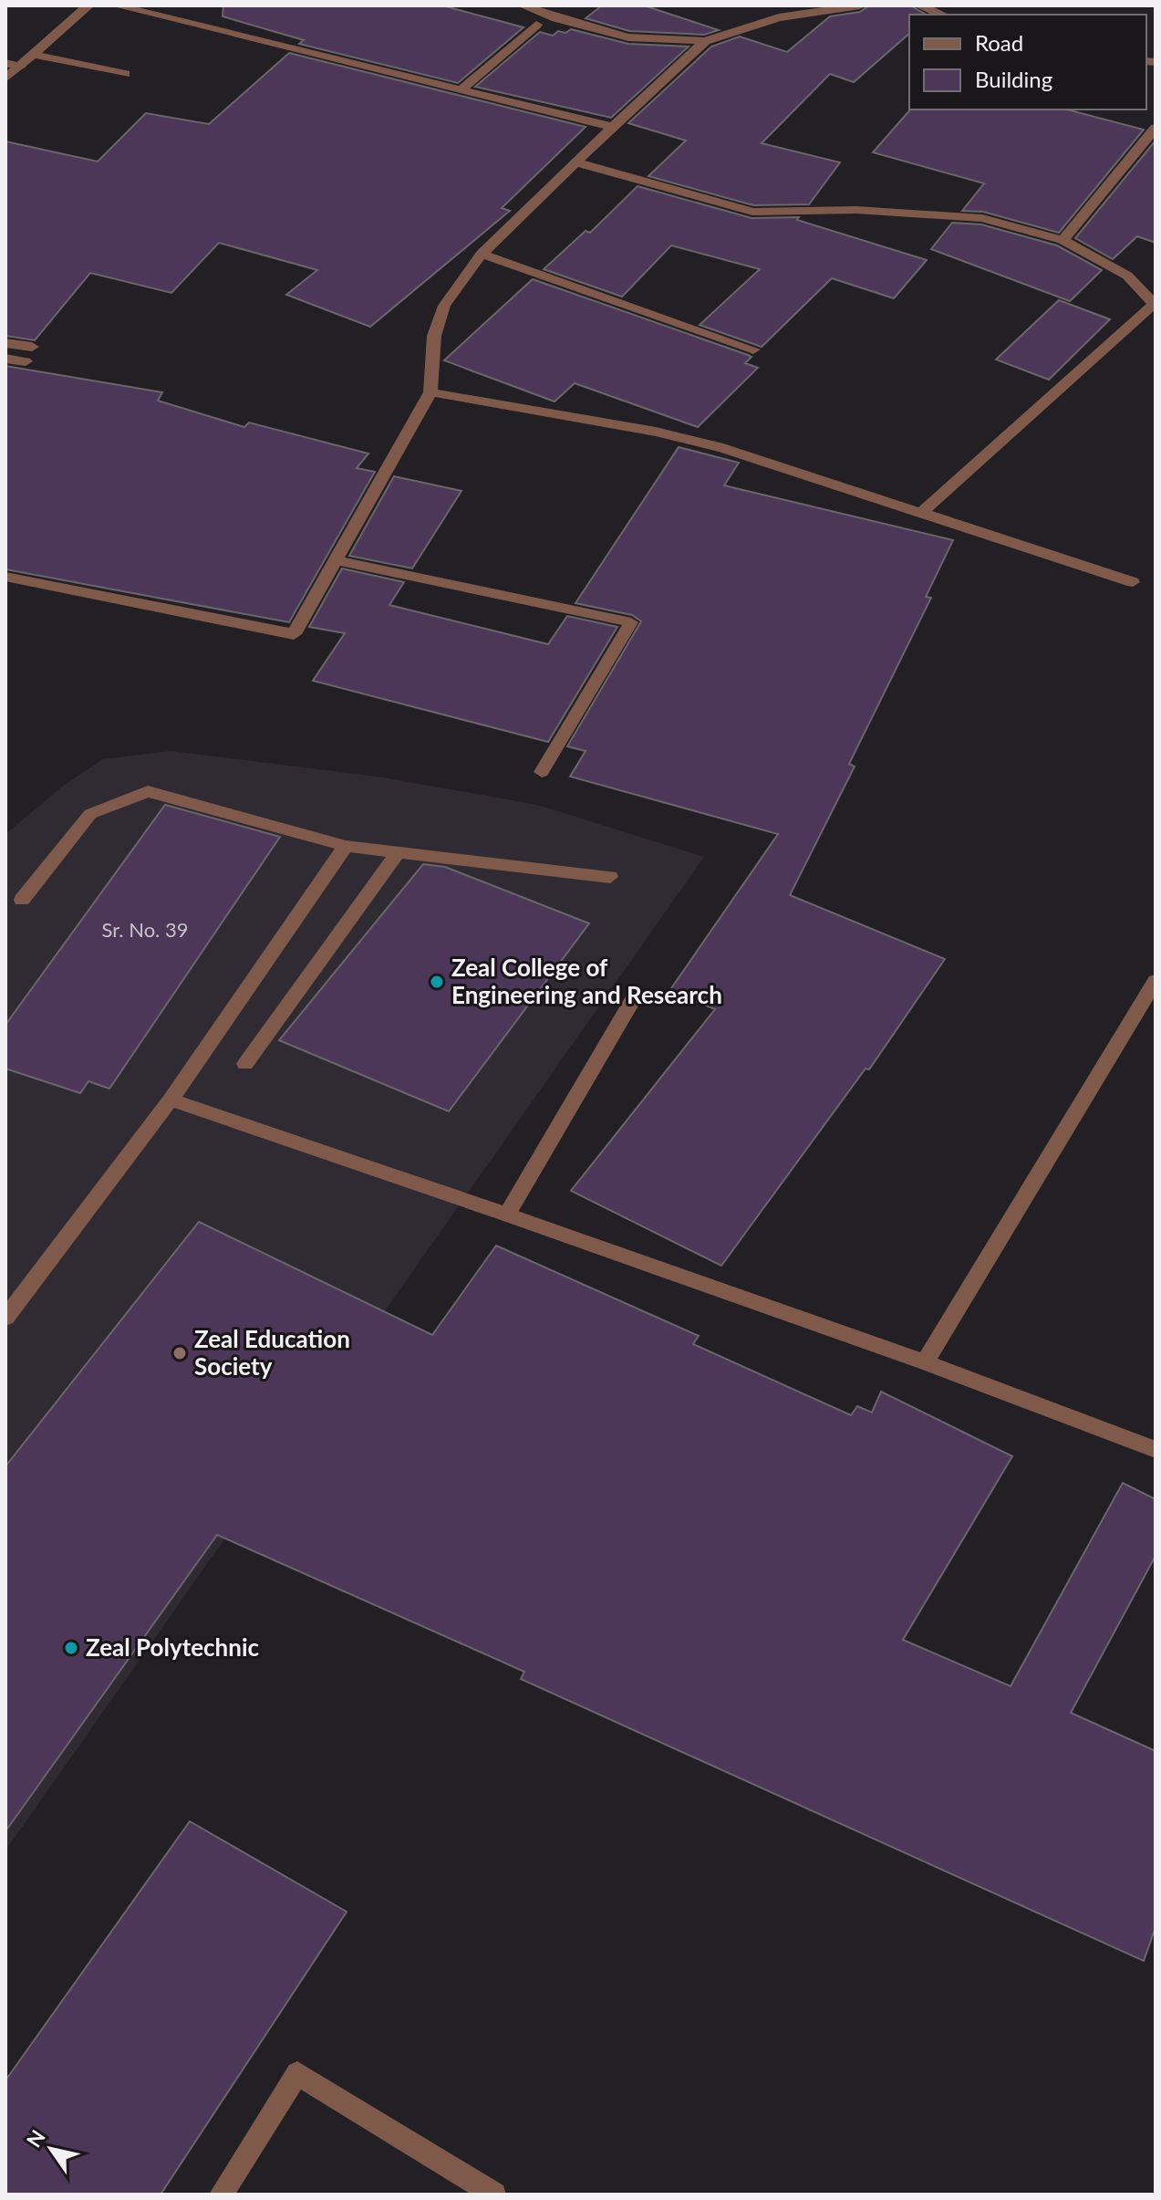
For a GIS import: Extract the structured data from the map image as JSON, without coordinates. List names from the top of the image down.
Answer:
{
  "places": ["Zeal College of Engineering and Research", "Zeal Education Society", "Zeal Polytechnic"],
  "house_numbers": ["Sr. No. 39"],
  "legend": ["Road", "Building"],
  "north": "top left"
}
